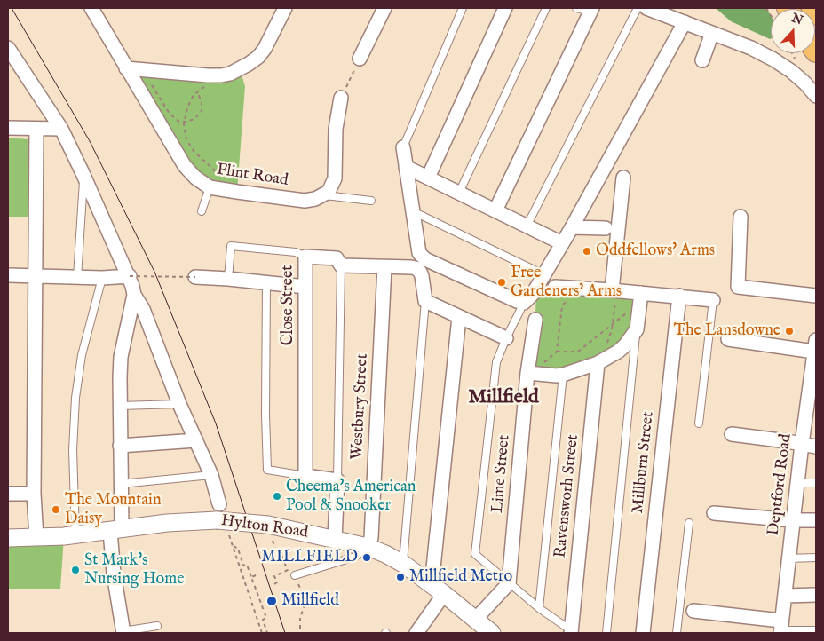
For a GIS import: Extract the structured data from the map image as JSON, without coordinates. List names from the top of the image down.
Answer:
{
  "streets": {
    "street": [
      "Flint Road",
      "Close Street",
      "Westbury Street",
      "Millburn Street",
      "Lime Street",
      "Deptford Road",
      "Ravensworh Street",
      "Hylton Road"
    ]
  },
  "crossings": [
    ["Close Street", "Westbury Street"],
    ["Westbury Street", "Hylton Road"]
  ],
  "districts": ["Millfield"],
  "places": [
    "Oddfellows' Arms",
    "Free Gardeners' Arms",
    "The Lansdowne",
    "Cheema's American Pool & Snooker",
    "The Mountain Daisy",
    "MILLFIELD",
    "St Mark's Nursing Home",
    "Millfield Metro",
    "Millfield"
  ],
  "north": "top"
}
